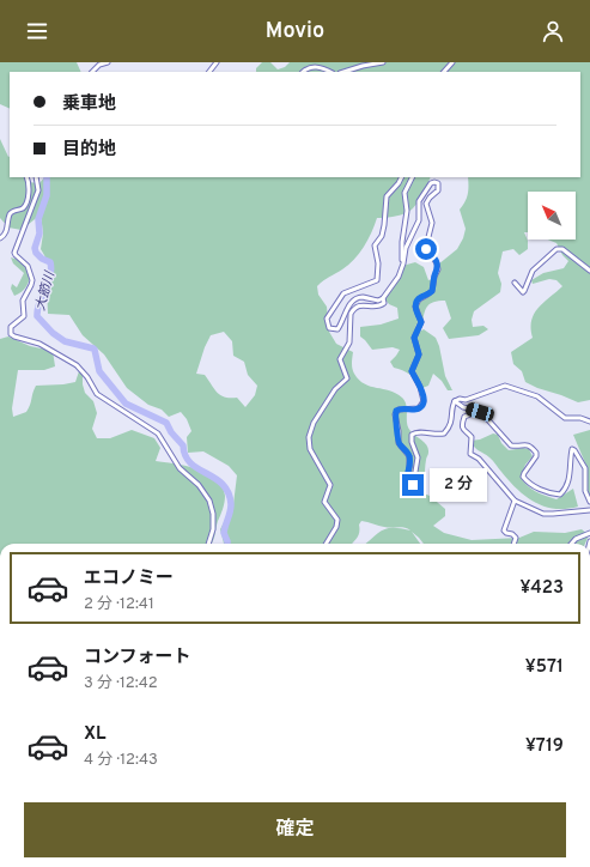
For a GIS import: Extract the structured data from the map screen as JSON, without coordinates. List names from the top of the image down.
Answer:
{
  "water": ["大節川"],
  "north": "top left",
  "page": {
    "header": "Movio",
    "banner": ["乗車地", "目的地"],
    "bubble": "2 分",
    "list": [
      {
        "name": "エコノミー",
        "note": "2 分 · 12:41",
        "value": "¥423"
      },
      {
        "name": "コンフォート",
        "note": "3 分 · 12:42",
        "value": "¥571"
      },
      {
        "name": "XL",
        "note": "4 分 · 12:43",
        "value": "¥719"
      }
    ],
    "buttons": "確定"
  }
}
